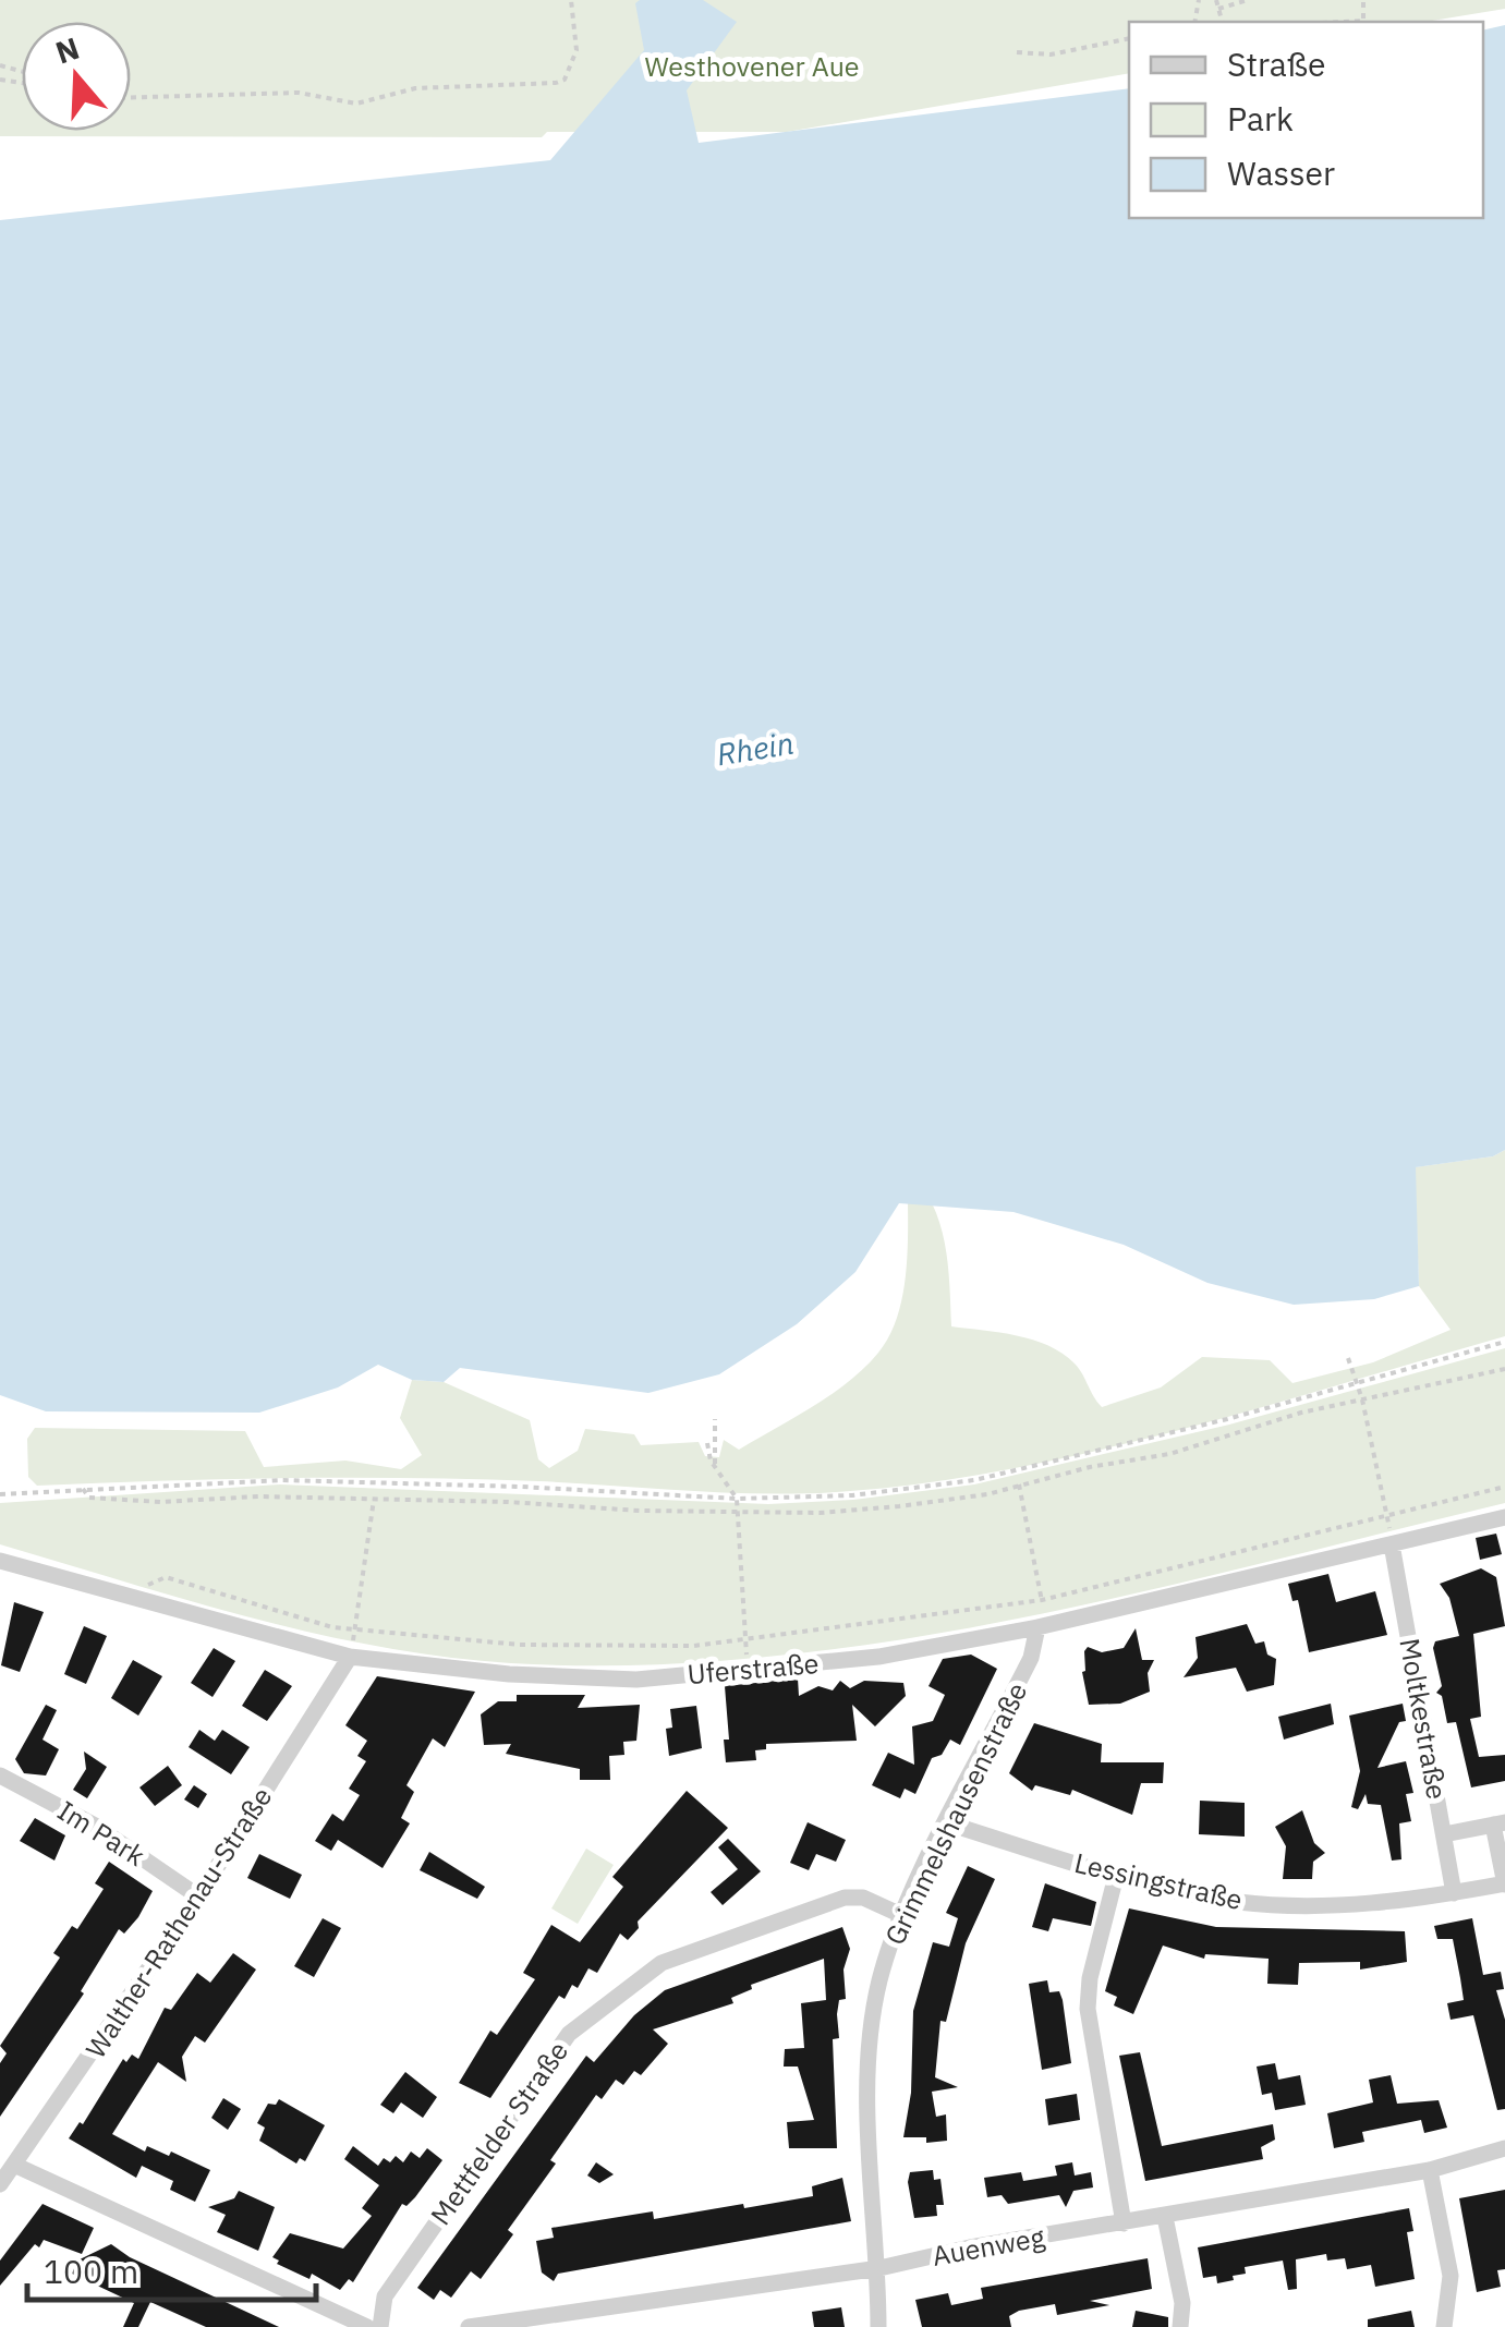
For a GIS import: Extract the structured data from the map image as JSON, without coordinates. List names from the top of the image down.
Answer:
{
  "streets": {
    "street": [
      "Uferstraße",
      "Moltkestraße",
      "Grimmelshausenstraße",
      "Im Park",
      "Lessingstraße",
      "Walther-Rathenau-Straße",
      "Mettfelder Straße",
      "Auenweg"
    ]
  },
  "crossings": [
    ["Uferstraße", "Moltkestraße"],
    ["Uferstraße", "Grimmelshausenstraße"],
    ["Uferstraße", "Walther-Rathenau-Straße"],
    ["Moltkestraße", "Lessingstraße"],
    ["Grimmelshausenstraße", "Lessingstraße"],
    ["Grimmelshausenstraße", "Mettfelder Straße"],
    ["Grimmelshausenstraße", "Auenweg"],
    ["Im Park", "Walther-Rathenau-Straße"]
  ],
  "water": ["Rhein"],
  "parks": ["Westhovener Aue"],
  "legend": ["Straße", "Park", "Wasser"],
  "scale_bar": "100 m",
  "north": "top"
}
